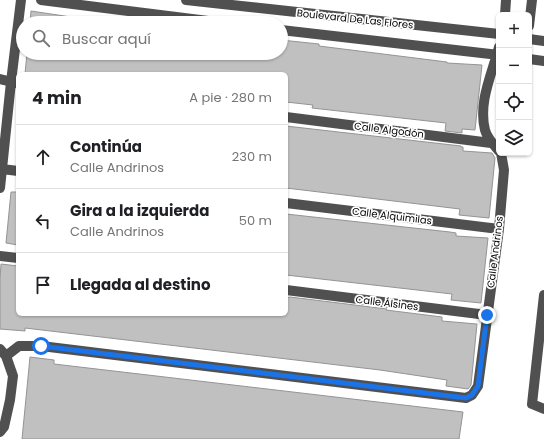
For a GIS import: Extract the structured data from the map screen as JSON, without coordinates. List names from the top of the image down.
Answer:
{
  "streets": {
    "street": [
      "Boulevard De Las Flores",
      "Calle Algodón",
      "Calle Alquimilas",
      "Calle Andrinos",
      "Calle Álsines"
    ]
  },
  "crossings": [
    ["Calle Alquimilas", "Calle Andrinos"],
    ["Calle Andrinos", "Calle Álsines"]
  ],
  "page": {
    "map_buttons": ["+", "−"],
    "search": "Buscar aquí",
    "heading": ["4 min", "A pie · 280 m"],
    "list": [
      ["Continúa", "Calle Andrinos", "230 m"],
      ["Gira a la izquierda", "Calle Andrinos", "50 m"],
      "Llegada al destino"
    ]
  }
}
